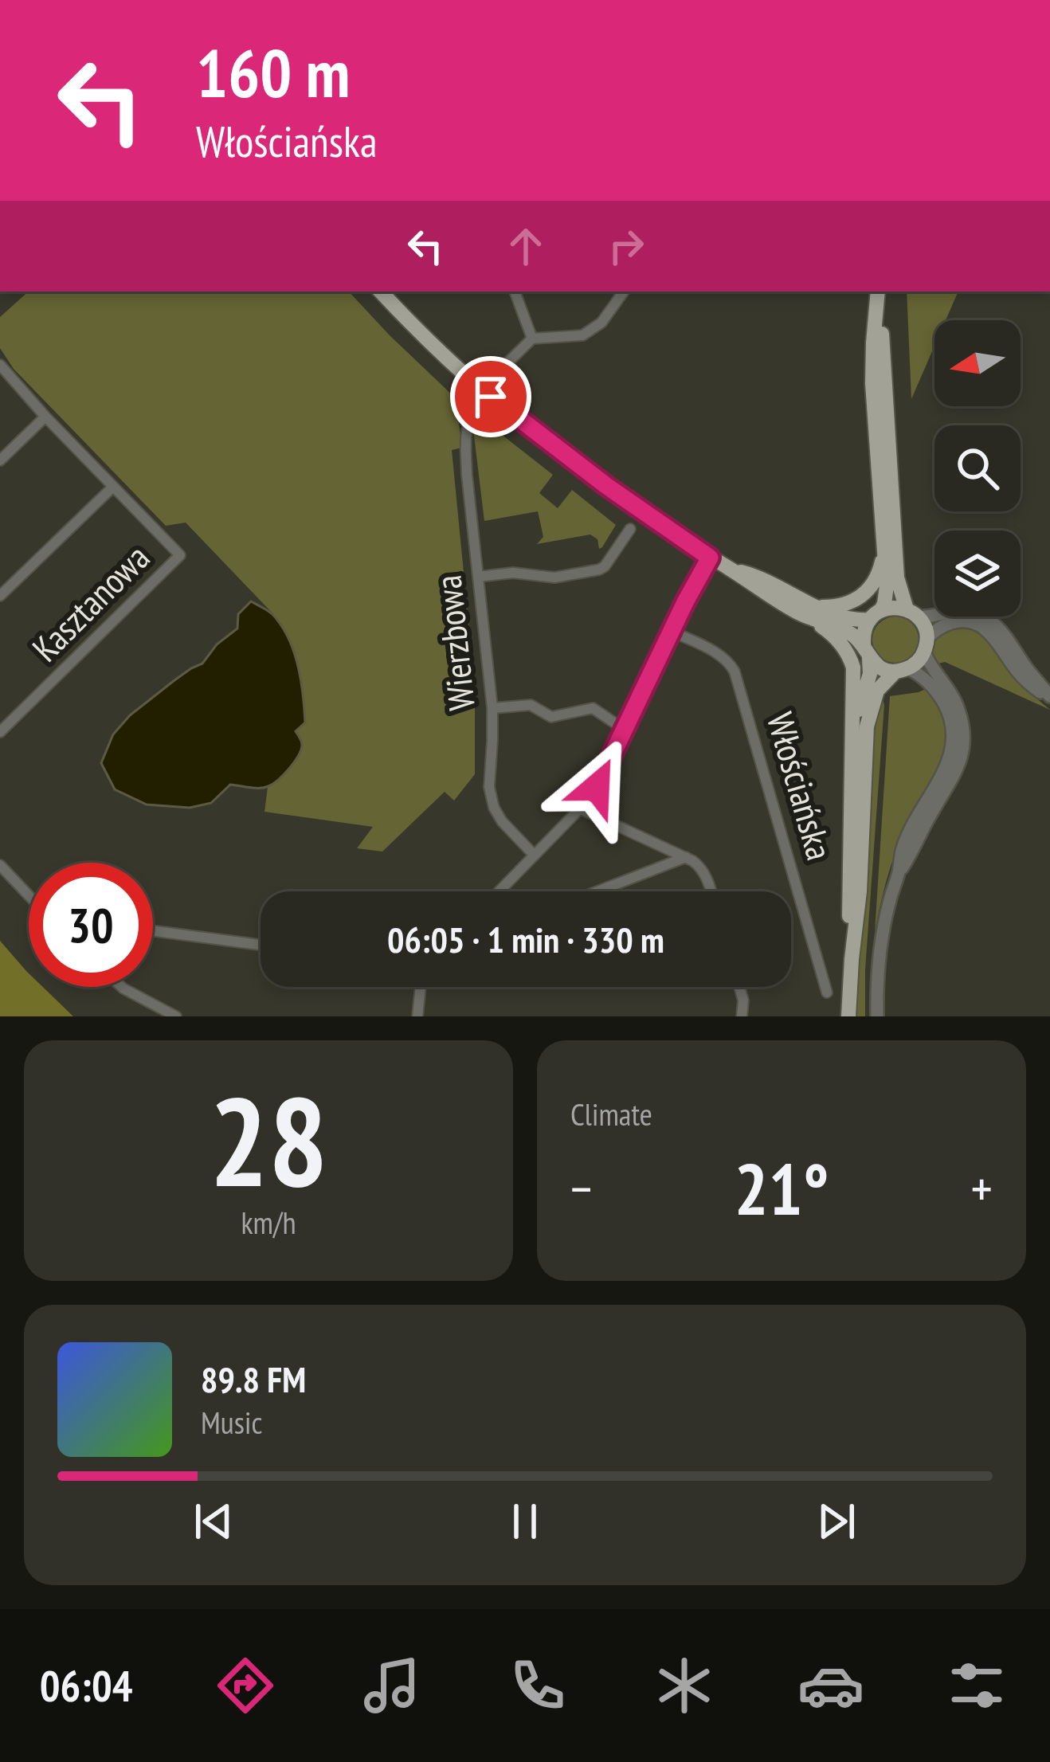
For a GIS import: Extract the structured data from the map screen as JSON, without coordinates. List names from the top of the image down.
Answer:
{
  "streets": {
    "street": ["Kasztanowa", "Wierzbowa", "Włościańska"]
  },
  "north": "left",
  "page": {
    "turn": ["160 m", "Włościańska"],
    "limit": "30",
    "trip": "06:05 · 1 min · 330 m",
    "tile": [
      ["28", "km/h"],
      "Climate"
    ],
    "heat": ["−", "21°", "+"],
    "song": ["89.8 FM", "Music"],
    "tabs": "06:04"
  }
}
